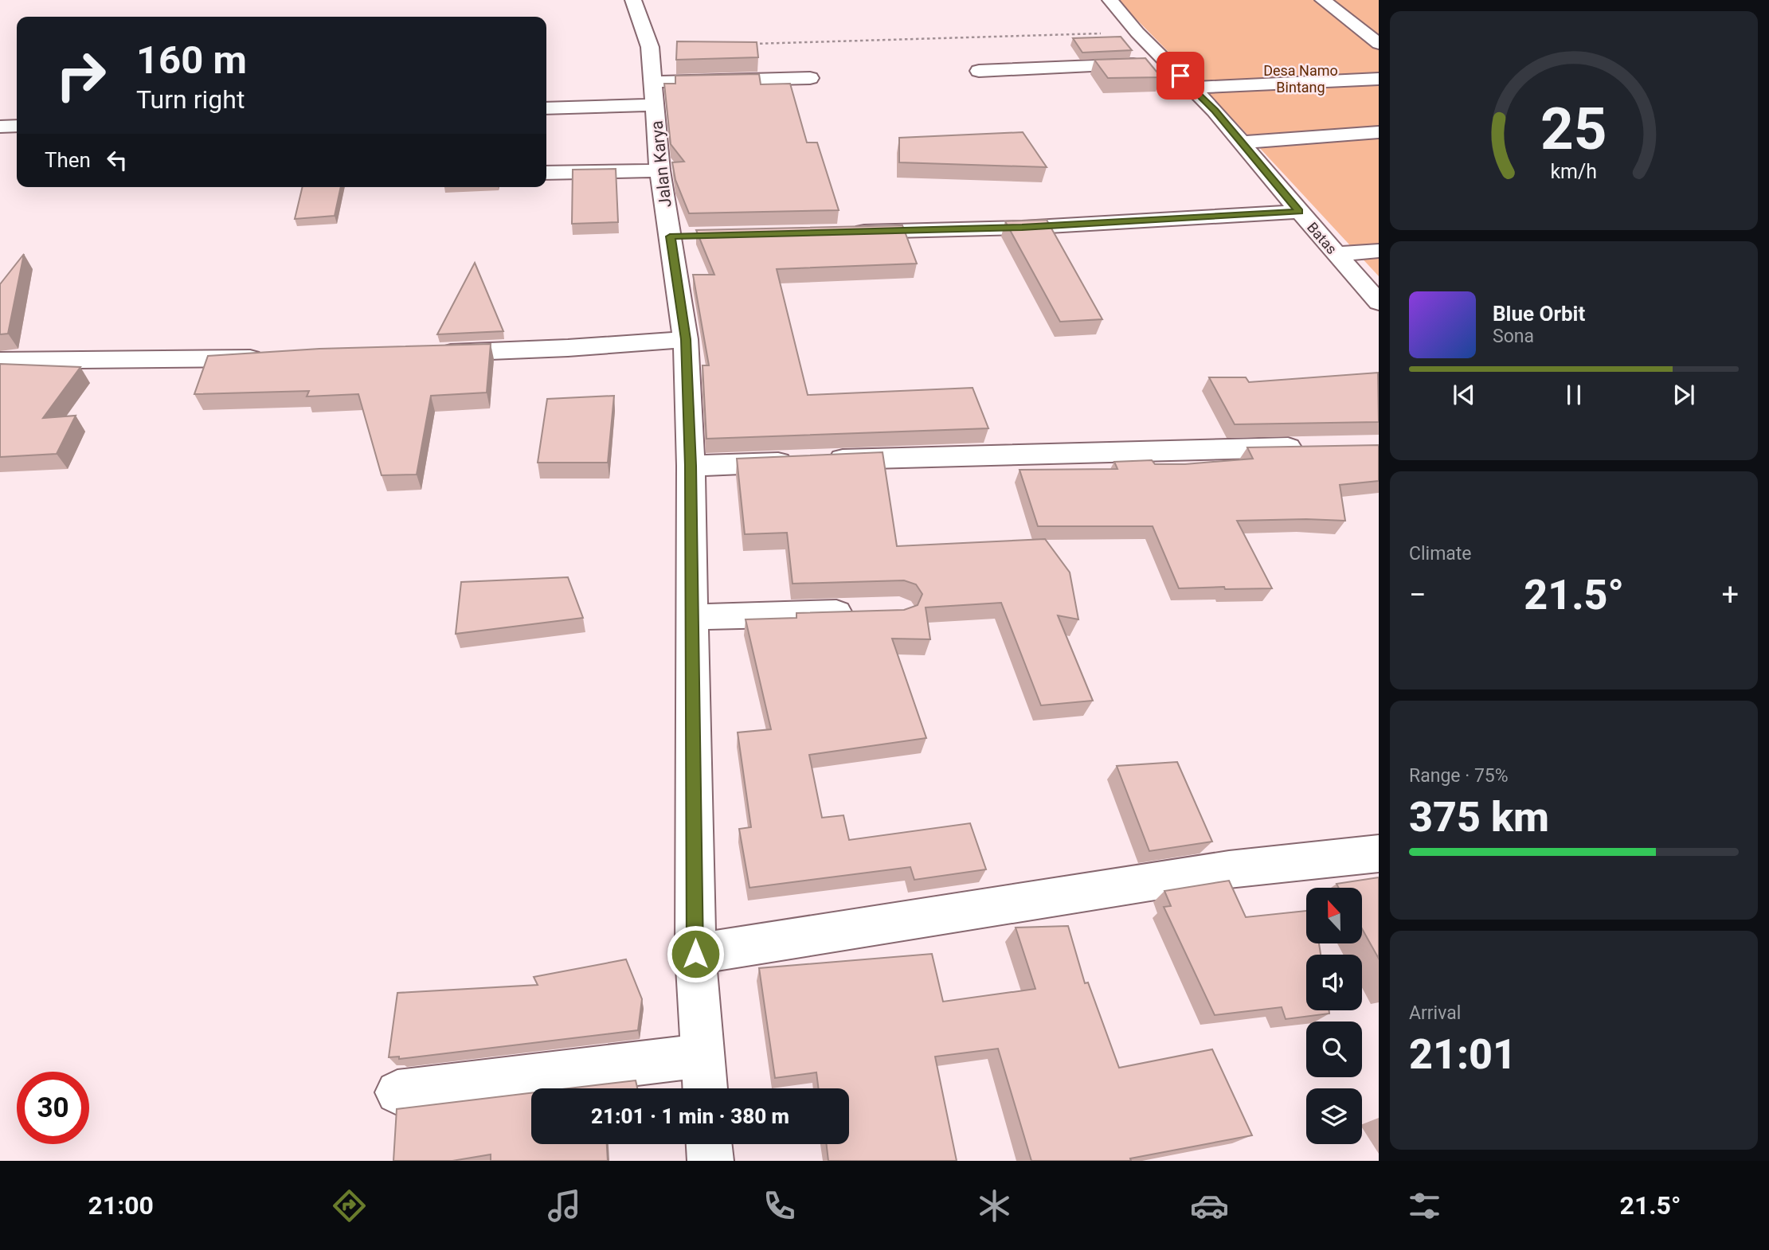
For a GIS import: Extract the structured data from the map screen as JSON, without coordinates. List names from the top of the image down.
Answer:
{
  "streets": {
    "street": ["Jalan Karya", "Batas"]
  },
  "parks": ["Desa Namo Bintang"],
  "north": "top",
  "page": {
    "turn": ["160 m", "Turn right"],
    "then": "Then",
    "song": ["Blue Orbit", "Sona"],
    "tile": [
      "Climate",
      ["Range · 75%", "375 km"],
      ["Arrival", "21:01"]
    ],
    "heat": ["−", "21.5°", "+"],
    "limit": "30",
    "trip": "21:01 · 1 min · 380 m",
    "tabs": ["21:00", "21.5°"],
    "gauge": ["25", "km/h"]
  }
}
